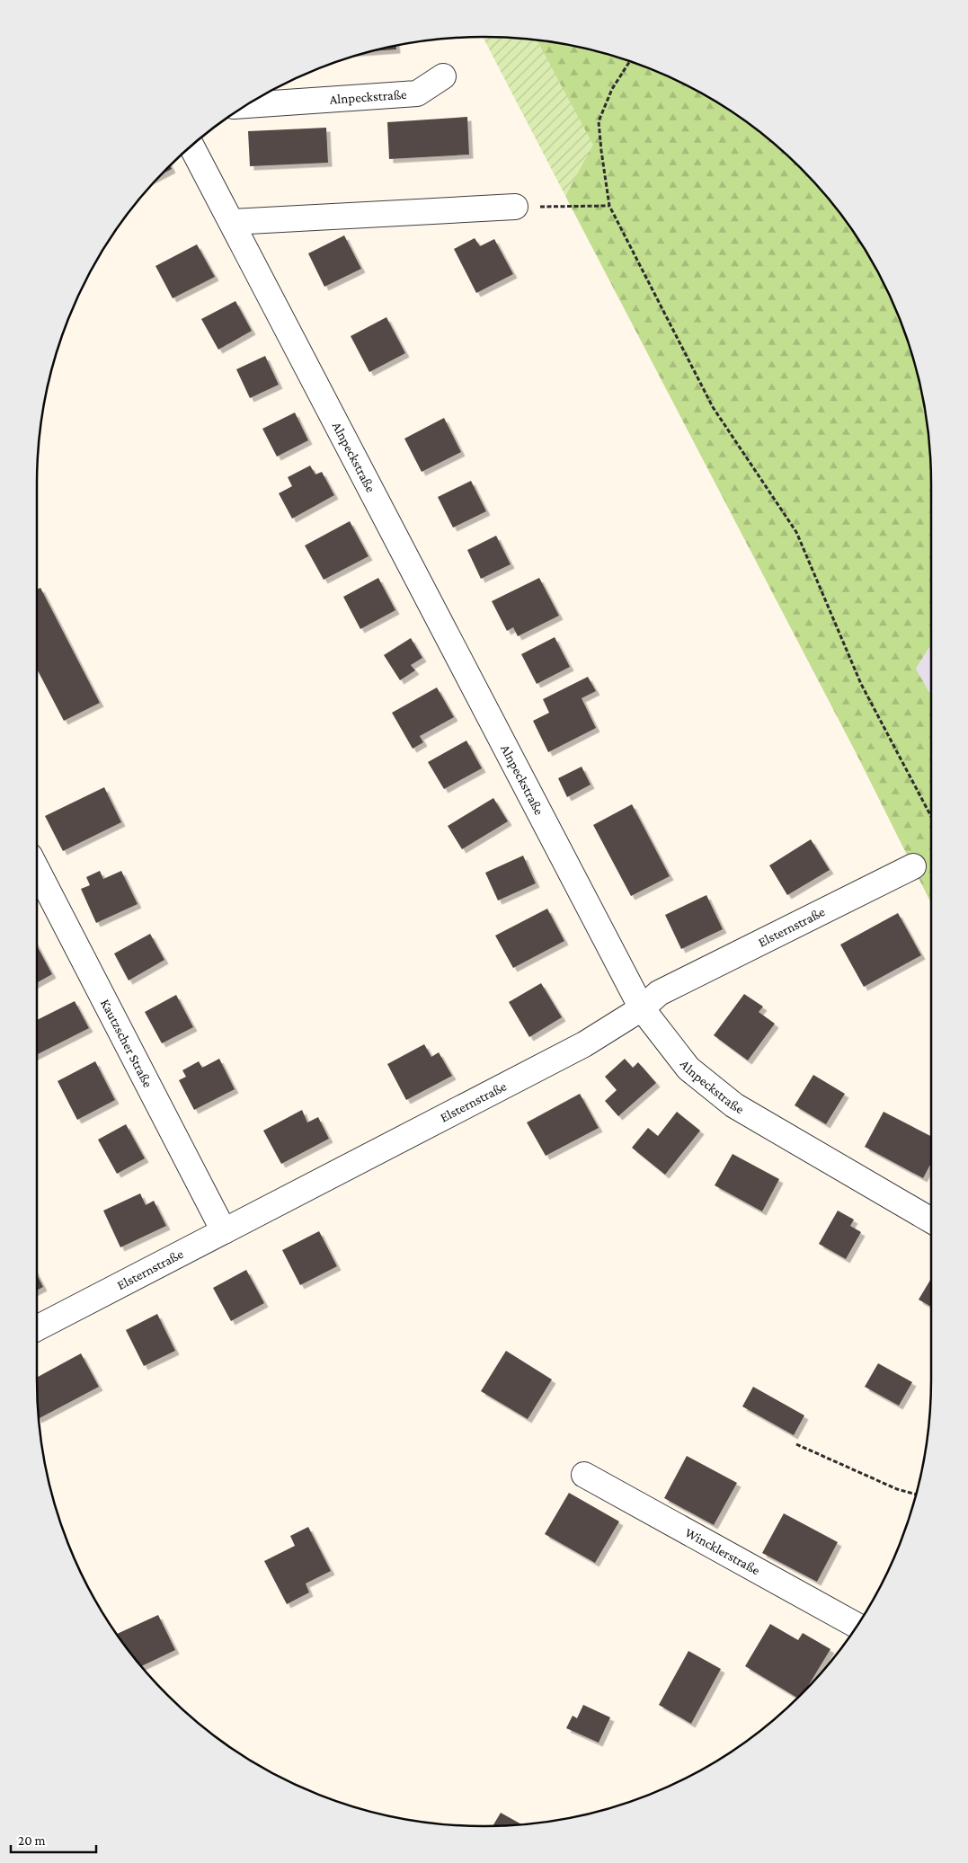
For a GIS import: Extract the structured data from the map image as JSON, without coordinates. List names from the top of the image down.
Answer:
{
  "streets": {
    "street": [
      "Alnpeckstraße",
      "Elsternstraße",
      "Kautzscher Straße",
      "Wincklerstraße"
    ]
  },
  "crossings": [
    ["Alnpeckstraße", "Elsternstraße"],
    ["Elsternstraße", "Kautzscher Straße"]
  ],
  "scale_bar": "20 m"
}
